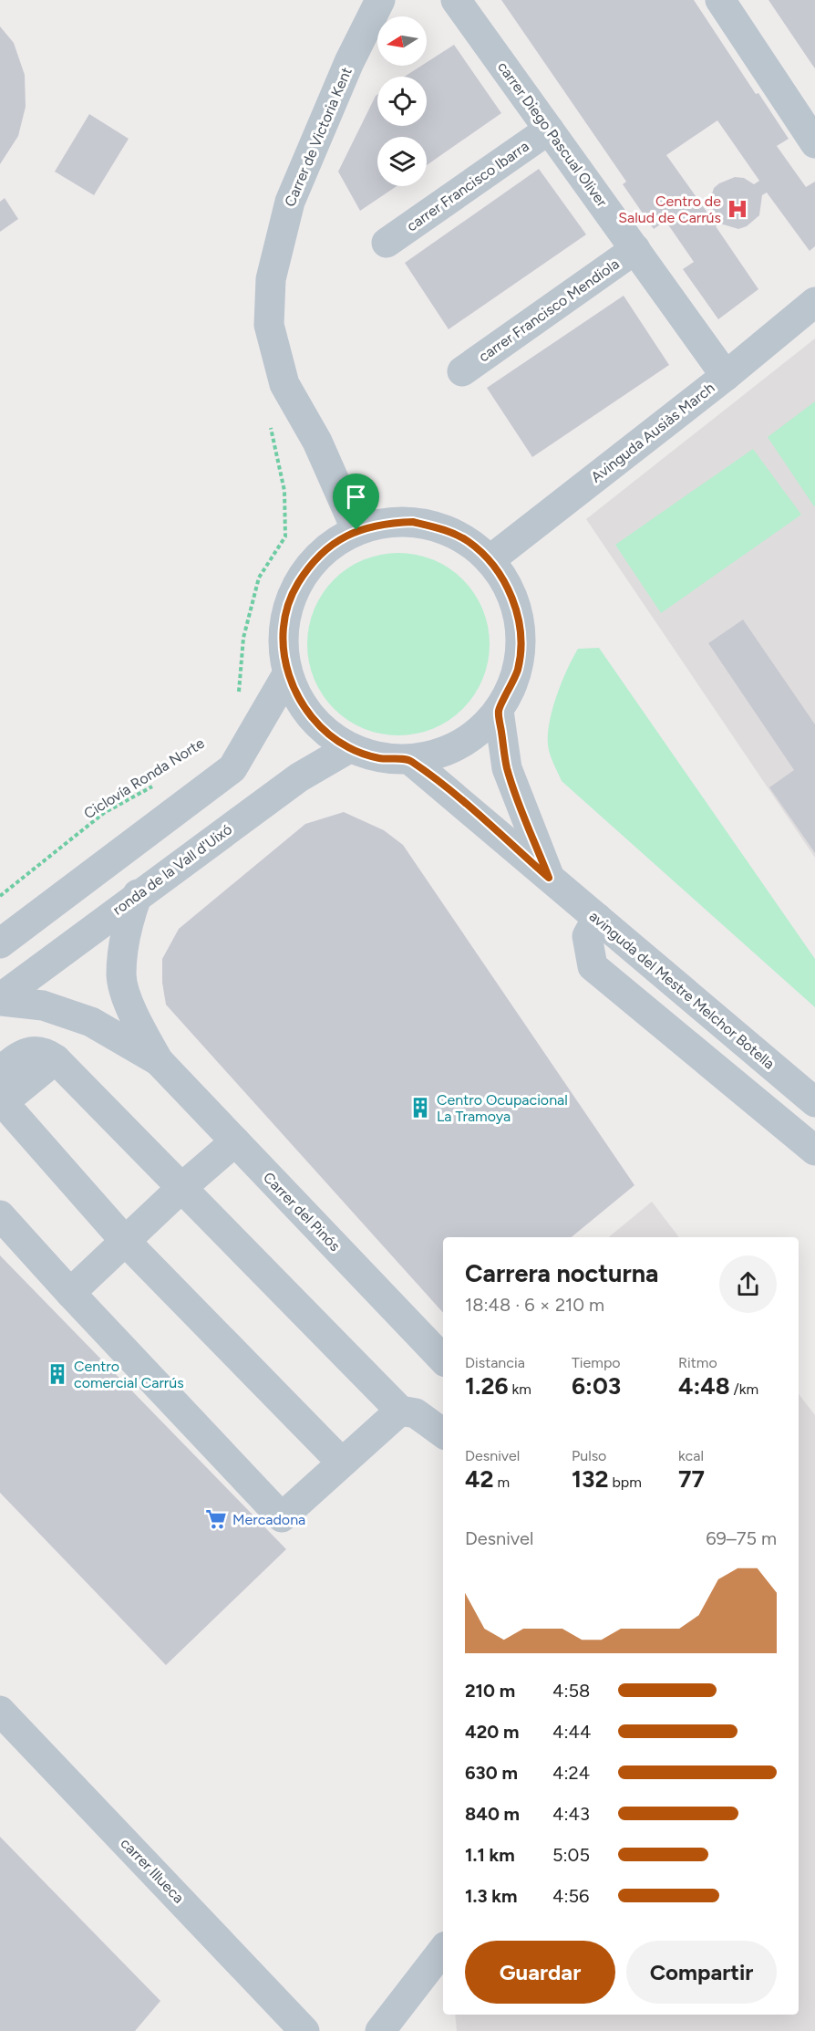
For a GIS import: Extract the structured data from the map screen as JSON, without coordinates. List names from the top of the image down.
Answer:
{
  "streets": {
    "street": [
      "carrer Diego Pascual Oliver",
      "Carrer de Victoria Kent",
      "carrer Francisco Ibarra",
      "carrer Francisco Mendiola",
      "Avinguda Ausiàs March",
      "ronda de la Vall d'Uixó",
      "avinguda del Mestre Melchor Botella",
      "Carrer del Pinós",
      "carrer Illueca"
    ],
    "path": ["Ciclovía Ronda Norte"]
  },
  "crossings": [
    ["carrer Diego Pascual Oliver", "carrer Francisco Ibarra"],
    ["carrer Diego Pascual Oliver", "carrer Francisco Mendiola"],
    ["carrer Diego Pascual Oliver", "Avinguda Ausiàs March"],
    ["ronda de la Vall d'Uixó", "Carrer del Pinós"]
  ],
  "places": {
    "hospital": ["Centro de Salud de Carrús"],
    "building": ["Centro Ocupacional La Tramoya", "Centro comercial Carrús"],
    "supermarket": ["Mercadona"]
  },
  "north": "left",
  "page": {
    "heading": ["Carrera nocturna", "18:48 · 6 × 210 m"],
    "stats": [
      ["Distancia", "1.26 km"],
      ["Tiempo", "6:03"],
      ["Ritmo", "4:48 /km"],
      ["Desnivel", "42 m"],
      ["Pulso", "132 bpm"],
      ["kcal", "77"]
    ],
    "chart": ["Desnivel", "69–75 m"],
    "list": [
      {
        "name": "210 m",
        "note": "4:58"
      },
      {
        "name": "420 m",
        "note": "4:44"
      },
      {
        "name": "630 m",
        "note": "4:24"
      },
      {
        "name": "840 m",
        "note": "4:43"
      },
      {
        "name": "1.1 km",
        "note": "5:05"
      },
      {
        "name": "1.3 km",
        "note": "4:56"
      }
    ],
    "buttons": ["Guardar", "Compartir"]
  }
}
